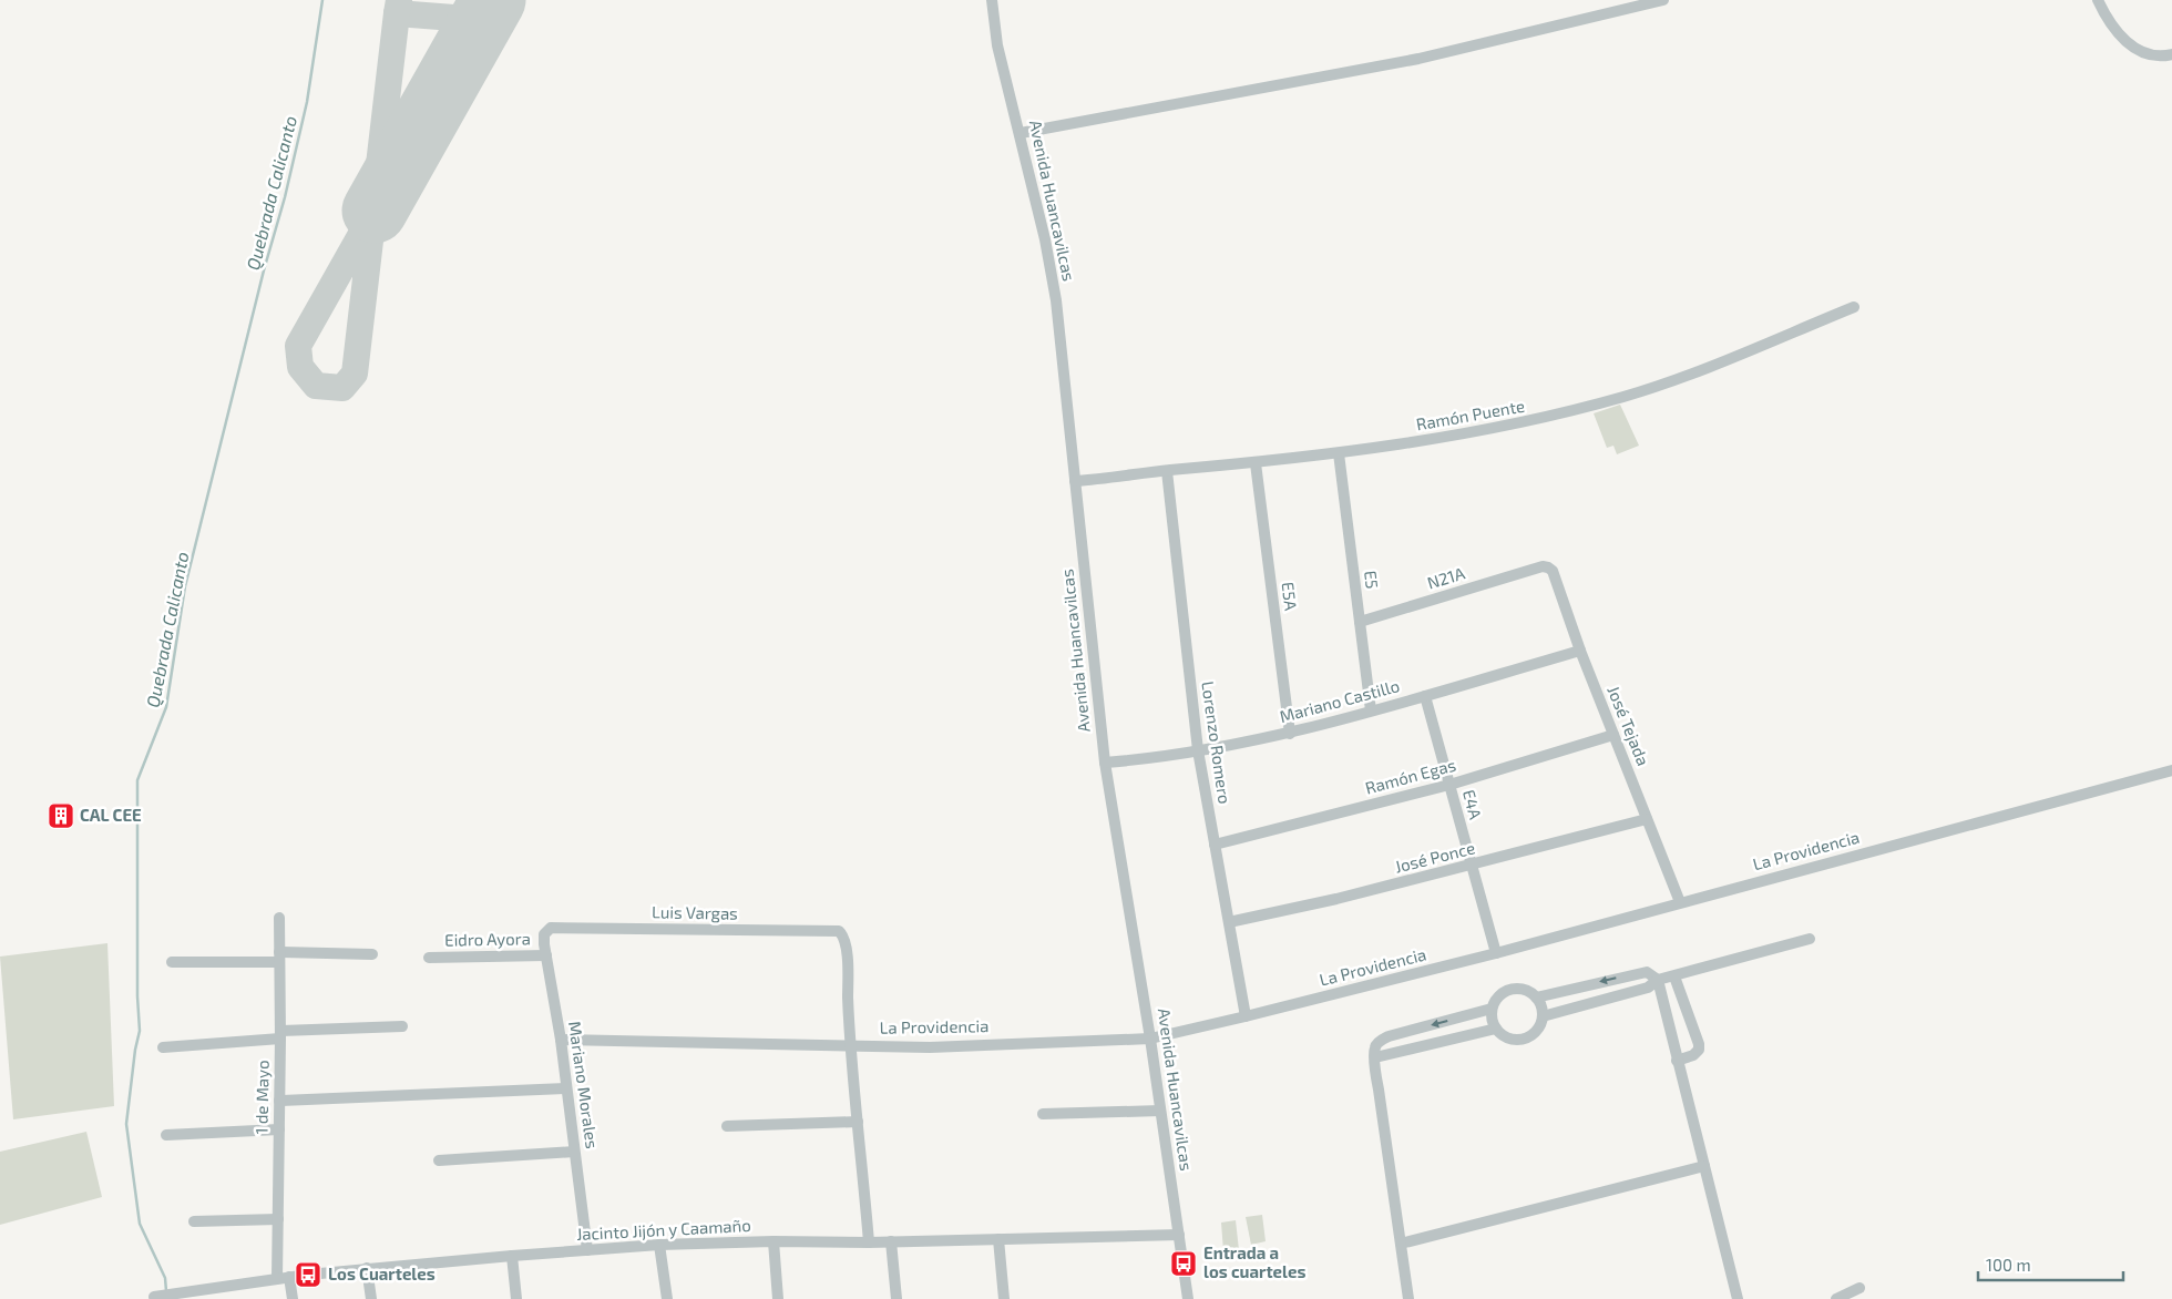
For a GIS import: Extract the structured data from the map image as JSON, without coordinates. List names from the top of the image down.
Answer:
{
  "streets": {
    "street": [
      "Avenida Huancavilcas",
      "Ramón Puente",
      "N21A",
      "E5",
      "E5A",
      "Mariano Castillo",
      "José Tejada",
      "Lorenzo Romero",
      "Ramón Egas",
      "E4A",
      "La Providencia",
      "José Ponce",
      "Luis Vargas",
      "Eidro Ayora",
      "Mariano Morales",
      "1 de Mayo",
      "Jacinto Jijón y Caamaño"
    ]
  },
  "crossings": [
    ["Avenida Huancavilcas", "Ramón Puente"],
    ["Avenida Huancavilcas", "Mariano Castillo"],
    ["Avenida Huancavilcas", "La Providencia"],
    ["Avenida Huancavilcas", "Jacinto Jijón y Caamaño"],
    ["Ramón Puente", "E5"],
    ["Ramón Puente", "E5A"],
    ["Ramón Puente", "Lorenzo Romero"],
    ["N21A", "E5"],
    ["N21A", "José Tejada"],
    ["E5", "Mariano Castillo"],
    ["E5A", "Mariano Castillo"],
    ["Mariano Castillo", "José Tejada"],
    ["Mariano Castillo", "Lorenzo Romero"],
    ["Mariano Castillo", "E4A"],
    ["José Tejada", "Ramón Egas"],
    ["José Tejada", "La Providencia"],
    ["José Tejada", "José Ponce"],
    ["Lorenzo Romero", "Ramón Egas"],
    ["Lorenzo Romero", "La Providencia"],
    ["Lorenzo Romero", "José Ponce"],
    ["Ramón Egas", "E4A"],
    ["E4A", "La Providencia"],
    ["E4A", "José Ponce"],
    ["La Providencia", "Luis Vargas"],
    ["La Providencia", "Mariano Morales"],
    ["Luis Vargas", "Mariano Morales"],
    ["Eidro Ayora", "Mariano Morales"],
    ["Mariano Morales", "Jacinto Jijón y Caamaño"],
    ["1 de Mayo", "Jacinto Jijón y Caamaño"]
  ],
  "water": ["Quebrada Calicanto"],
  "places": {
    "building": ["CAL CEE"],
    "bus stop": ["Entrada a los cuarteles", "Los Cuarteles"]
  },
  "scale_bar": "100 m"
}
